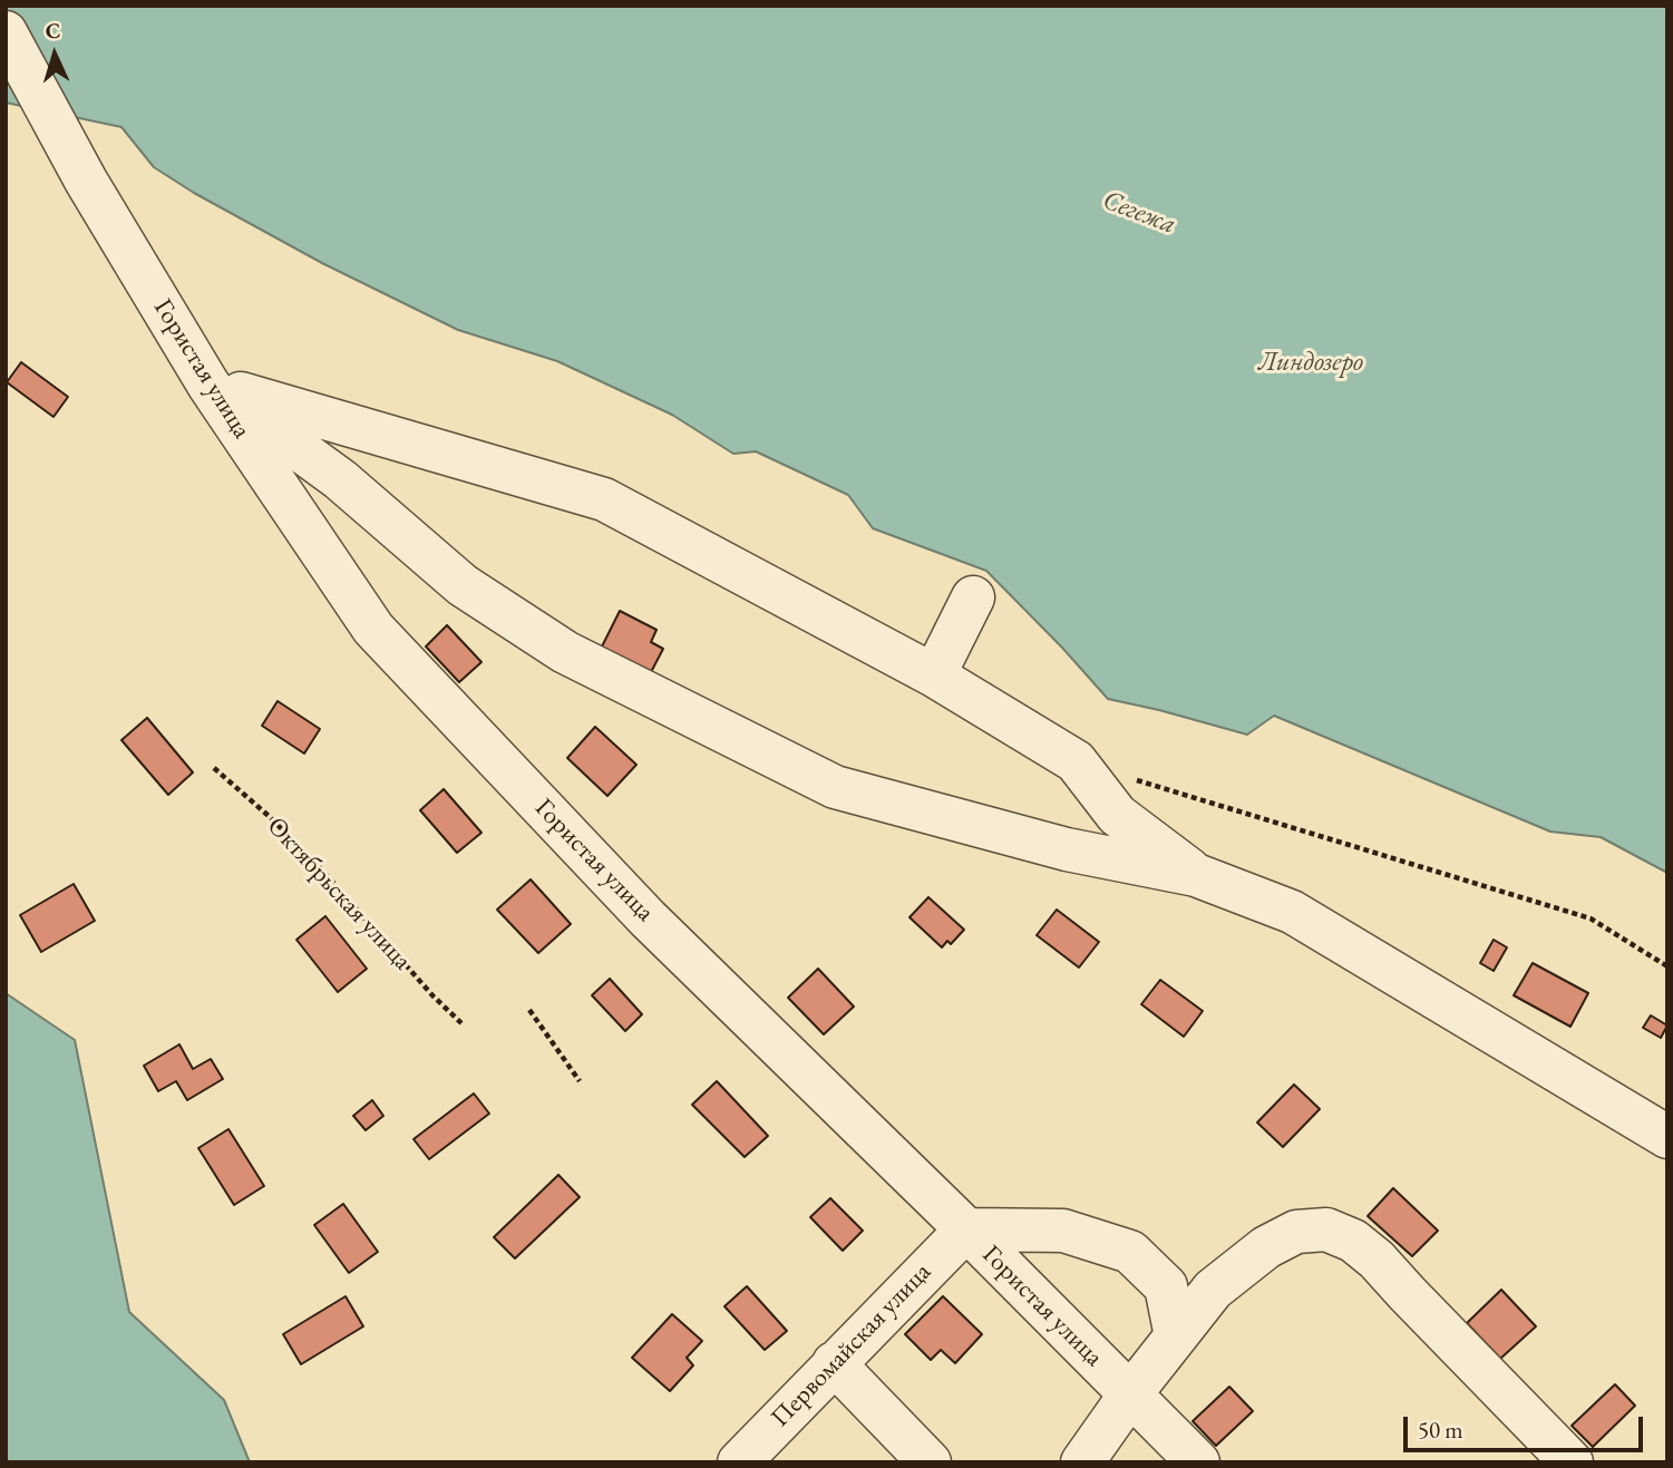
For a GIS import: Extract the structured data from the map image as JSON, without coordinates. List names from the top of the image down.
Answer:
{
  "streets": {
    "street": ["Гористая улица", "Первомайская улица"],
    "path": ["Октябрьская улица"]
  },
  "crossings": [
    ["Гористая улица", "Первомайская улица"]
  ],
  "water": ["Сегежа", "Линдозеро"],
  "scale_bar": "50 m",
  "north": "top"
}
